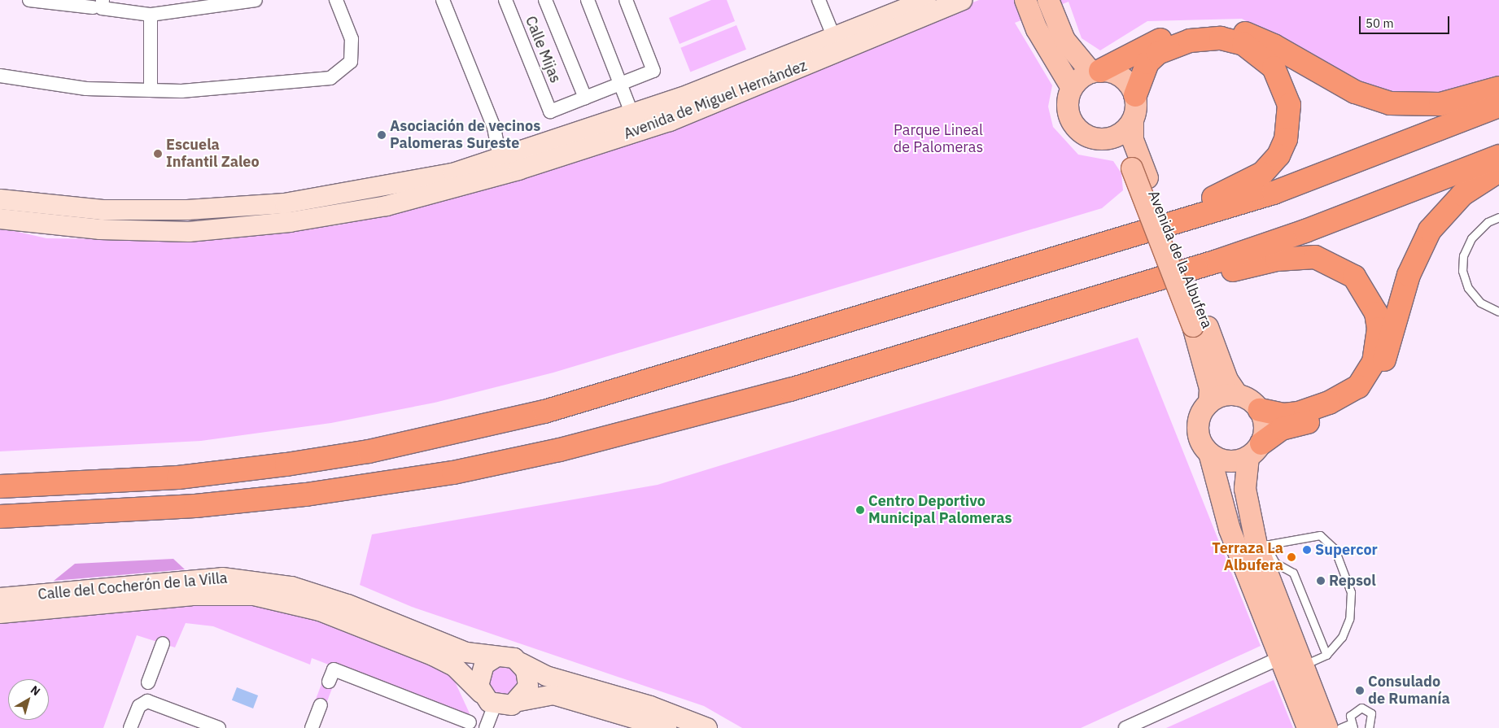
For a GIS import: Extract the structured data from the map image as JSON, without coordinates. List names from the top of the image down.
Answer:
{
  "streets": {
    "main road": ["Avenida de la Albufera"],
    "street": ["Calle Mijas", "Avenida de Miguel Hernández", "Calle del Cocherón de la Villa"]
  },
  "parks": ["Parque Lineal de Palomeras"],
  "places": [
    "Asociación de vecinos Palomeras Sureste",
    "Escuela Infantil Zaleo",
    "Centro Deportivo Municipal Palomeras",
    "Supercor",
    "Terraza La Albufera",
    "Repsol",
    "Consulado de Rumanía"
  ],
  "scale_bar": "50 m",
  "north": "top right"
}
